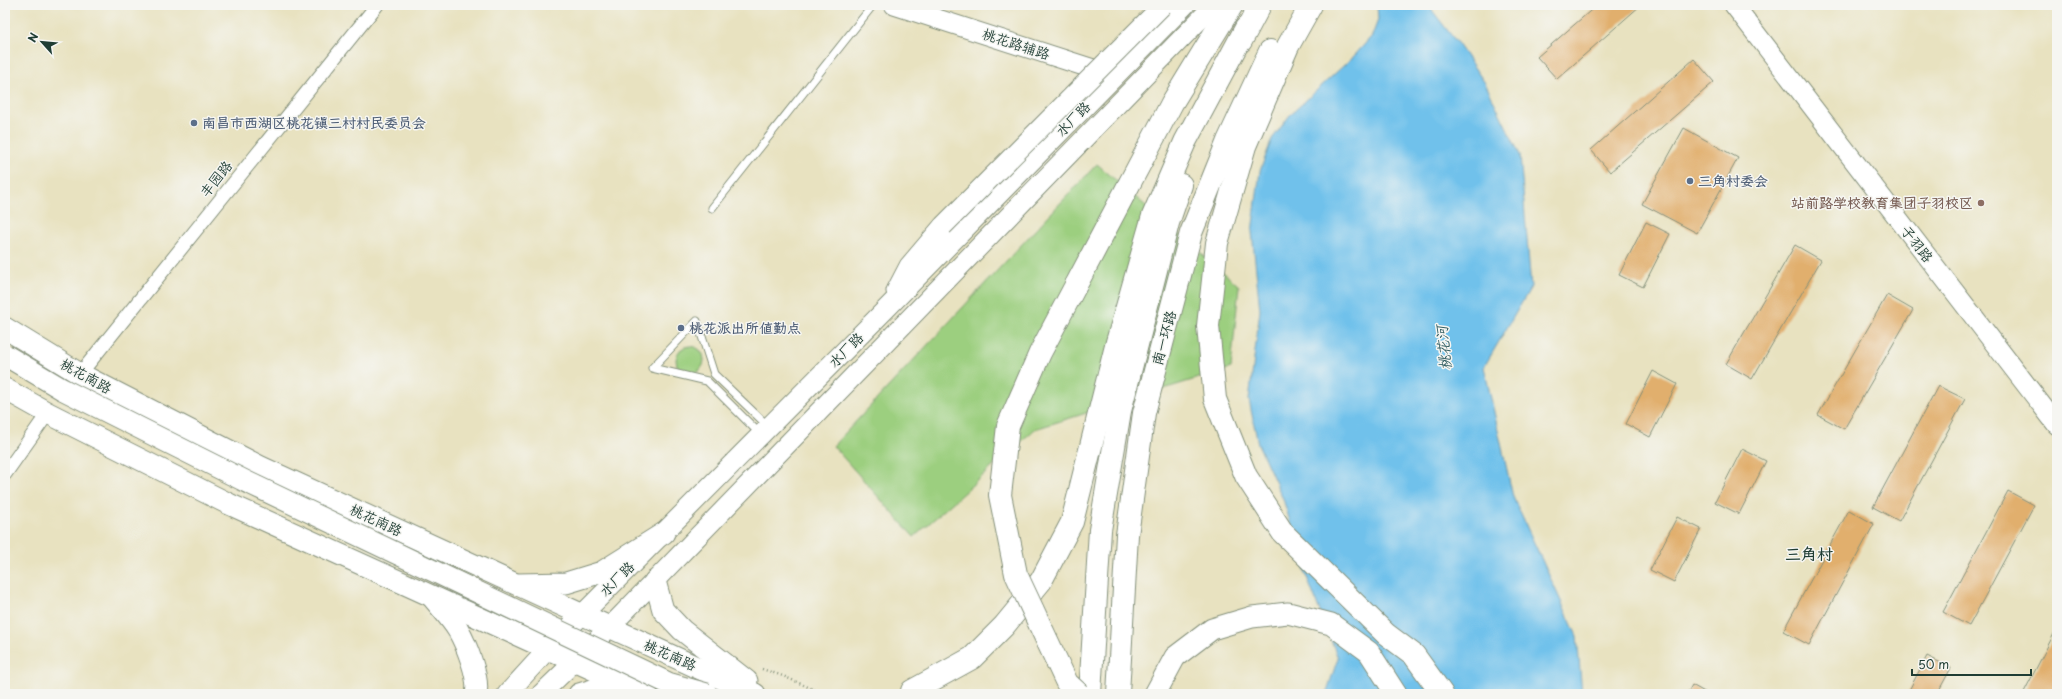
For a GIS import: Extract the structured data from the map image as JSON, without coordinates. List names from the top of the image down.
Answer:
{
  "streets": {
    "highway": ["南一环路"],
    "main road": ["桃花南路"],
    "street": [
      "桃花路辅路",
      "水厂路",
      "丰园路",
      "子羽路"
    ]
  },
  "crossings": [
    ["桃花路辅路", "水厂路"],
    ["水厂路", "桃花南路"],
    ["丰园路", "桃花南路"]
  ],
  "districts": ["三角村"],
  "water": ["桃花河"],
  "places": [
    "南昌市西湖区桃花镇三村村民委员会",
    "三角村委会",
    "站前路学校教育集团子羽校区",
    "桃花派出所值勤点"
  ],
  "scale_bar": "50 m",
  "north": "top left"
}
